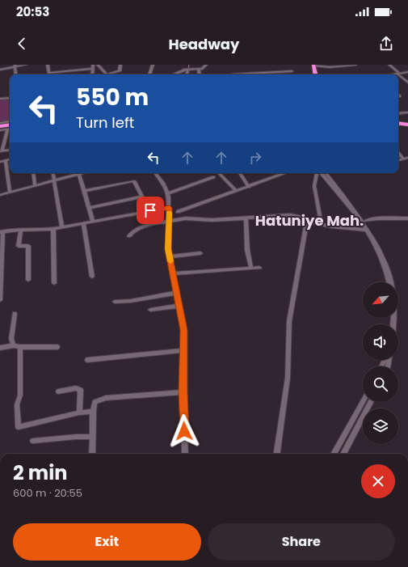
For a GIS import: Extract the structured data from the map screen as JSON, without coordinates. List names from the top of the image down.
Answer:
{
  "districts": ["Hatuniye Mah."],
  "north": "bottom left",
  "page": {
    "status": "20:53",
    "header": "Headway",
    "turn": ["550 m", "Turn left"],
    "heading": ["2 min", "600 m · 20:55"],
    "buttons": ["Exit", "Share"]
  }
}
